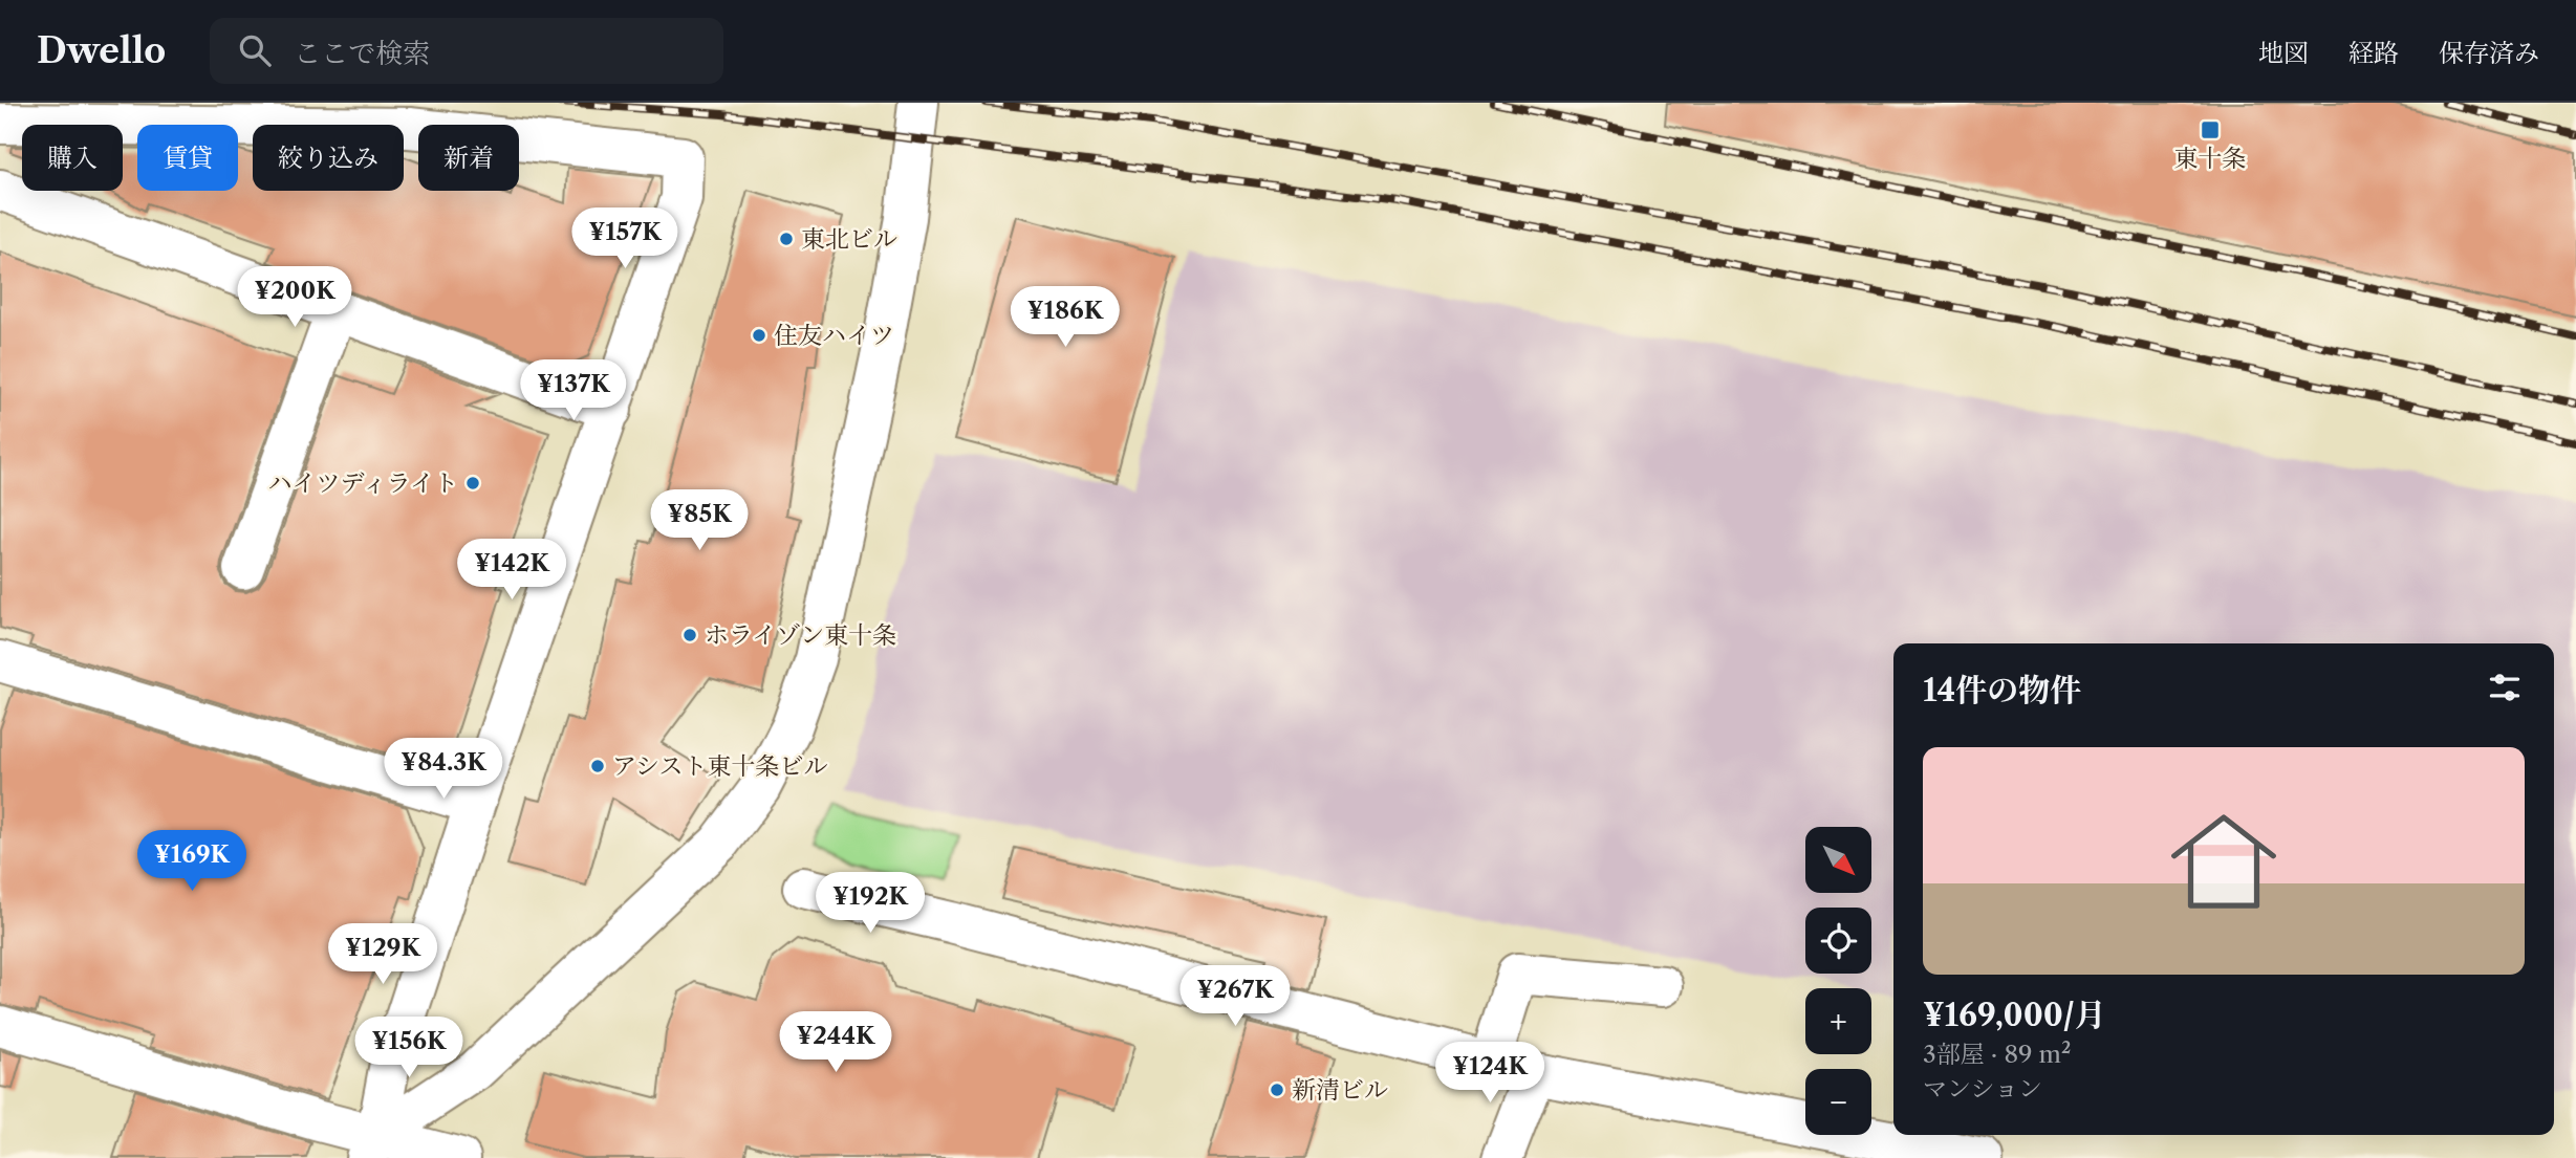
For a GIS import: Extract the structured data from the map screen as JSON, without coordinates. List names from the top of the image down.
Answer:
{
  "places": {
    "transit": ["東十条"],
    "other": [
      "東北ビル",
      "住友ハイツ",
      "ハイツディライト",
      "ホライゾン東十条",
      "アシスト東十条ビル",
      "新清ビル"
    ]
  },
  "north": "bottom right",
  "page": {
    "header": "Dwello",
    "search": "ここで検索",
    "nav": ["地図", "経路", "保存済み"],
    "chip": [
      "購入",
      "賃貸",
      "絞り込み",
      "新着"
    ],
    "price": [
      "¥157K",
      "¥200K",
      "¥186K",
      "¥137K",
      "¥85K",
      "¥142K",
      "¥84.3K",
      "¥169K",
      "¥192K",
      "¥129K",
      "¥267K",
      "¥244K",
      "¥156K",
      "¥124K"
    ],
    "heading": "14件の物件",
    "list": [
      {
        "name": "¥169,000/月",
        "note": "3部屋 · 89 m² · マンション"
      }
    ],
    "map_buttons": ["+", "−"]
  }
}
